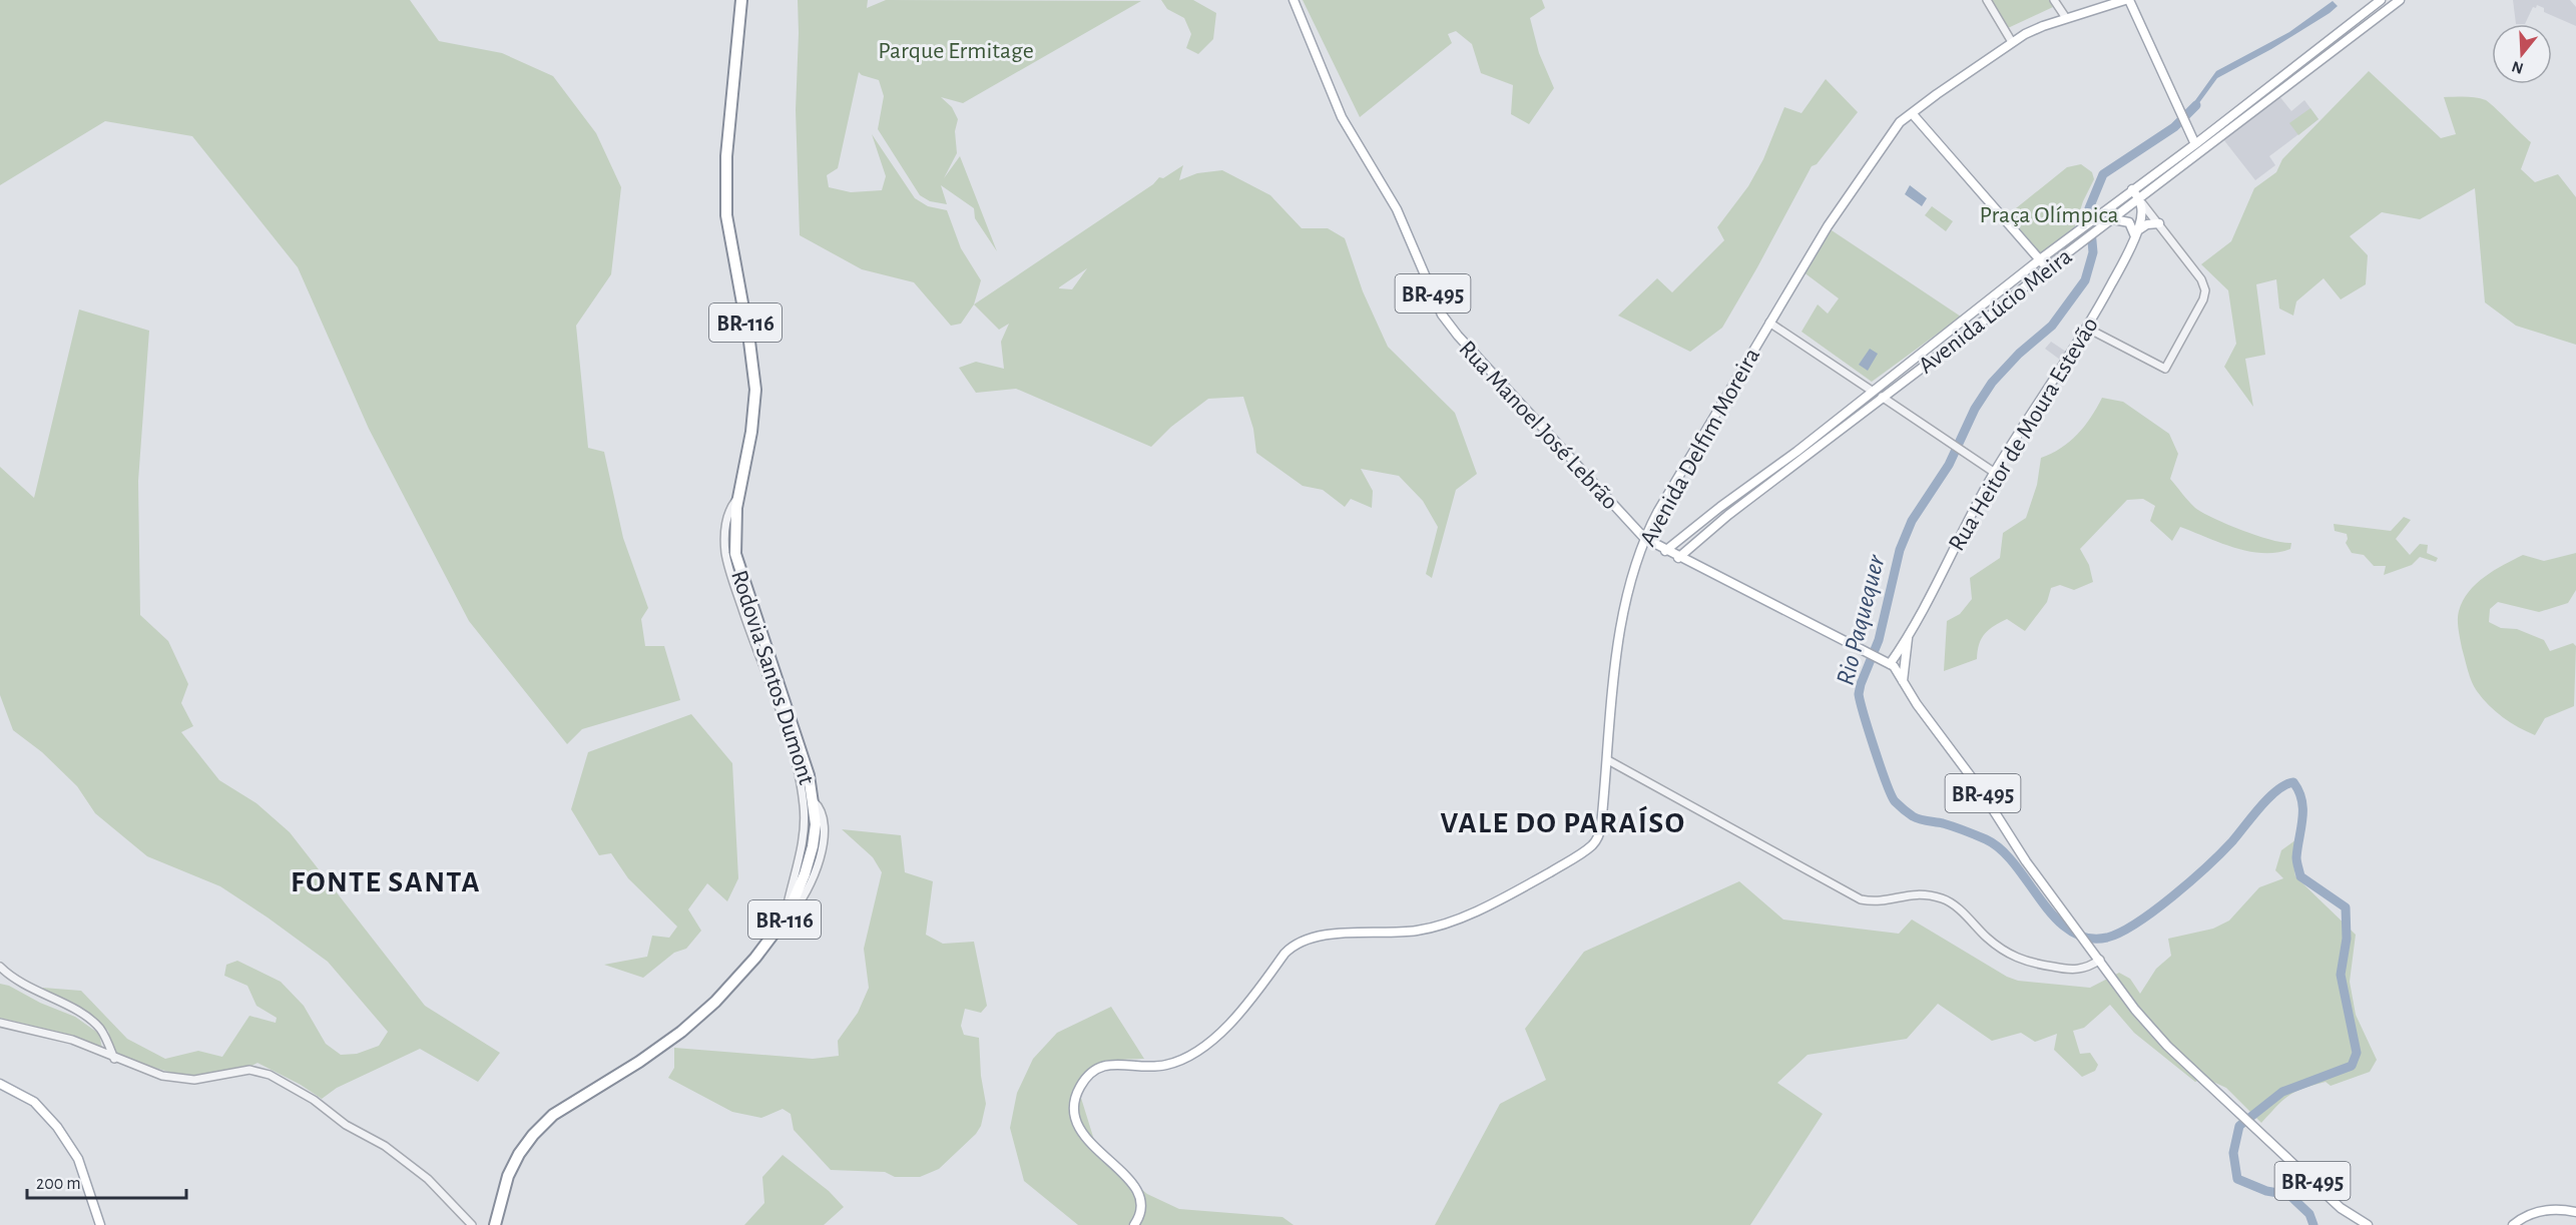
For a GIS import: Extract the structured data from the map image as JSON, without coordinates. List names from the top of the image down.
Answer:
{
  "streets": {
    "highway": ["BR-116", "Rodovia Santos Dumont"],
    "main road": [
      "BR-495",
      "Avenida Lúcio Meira",
      "Rua Manoel José Lebrão",
      "Rua Heitor de Moura Estevão",
      "Avenida Delfim Moreira"
    ]
  },
  "crossings": [
    ["BR-495", "Rua Manoel José Lebrão"],
    ["BR-495", "Rua Heitor de Moura Estevão"],
    ["Avenida Lúcio Meira", "Rua Manoel José Lebrão"],
    ["Avenida Lúcio Meira", "Rua Heitor de Moura Estevão"],
    ["Rua Manoel José Lebrão", "Rua Heitor de Moura Estevão"],
    ["Rua Manoel José Lebrão", "Avenida Delfim Moreira"]
  ],
  "districts": ["VALE DO PARAÍSO", "FONTE SANTA"],
  "water": ["Rio Paquequer"],
  "parks": ["Parque Ermitage", "Praça Olímpica"],
  "scale_bar": "200 m",
  "north": "bottom"
}
